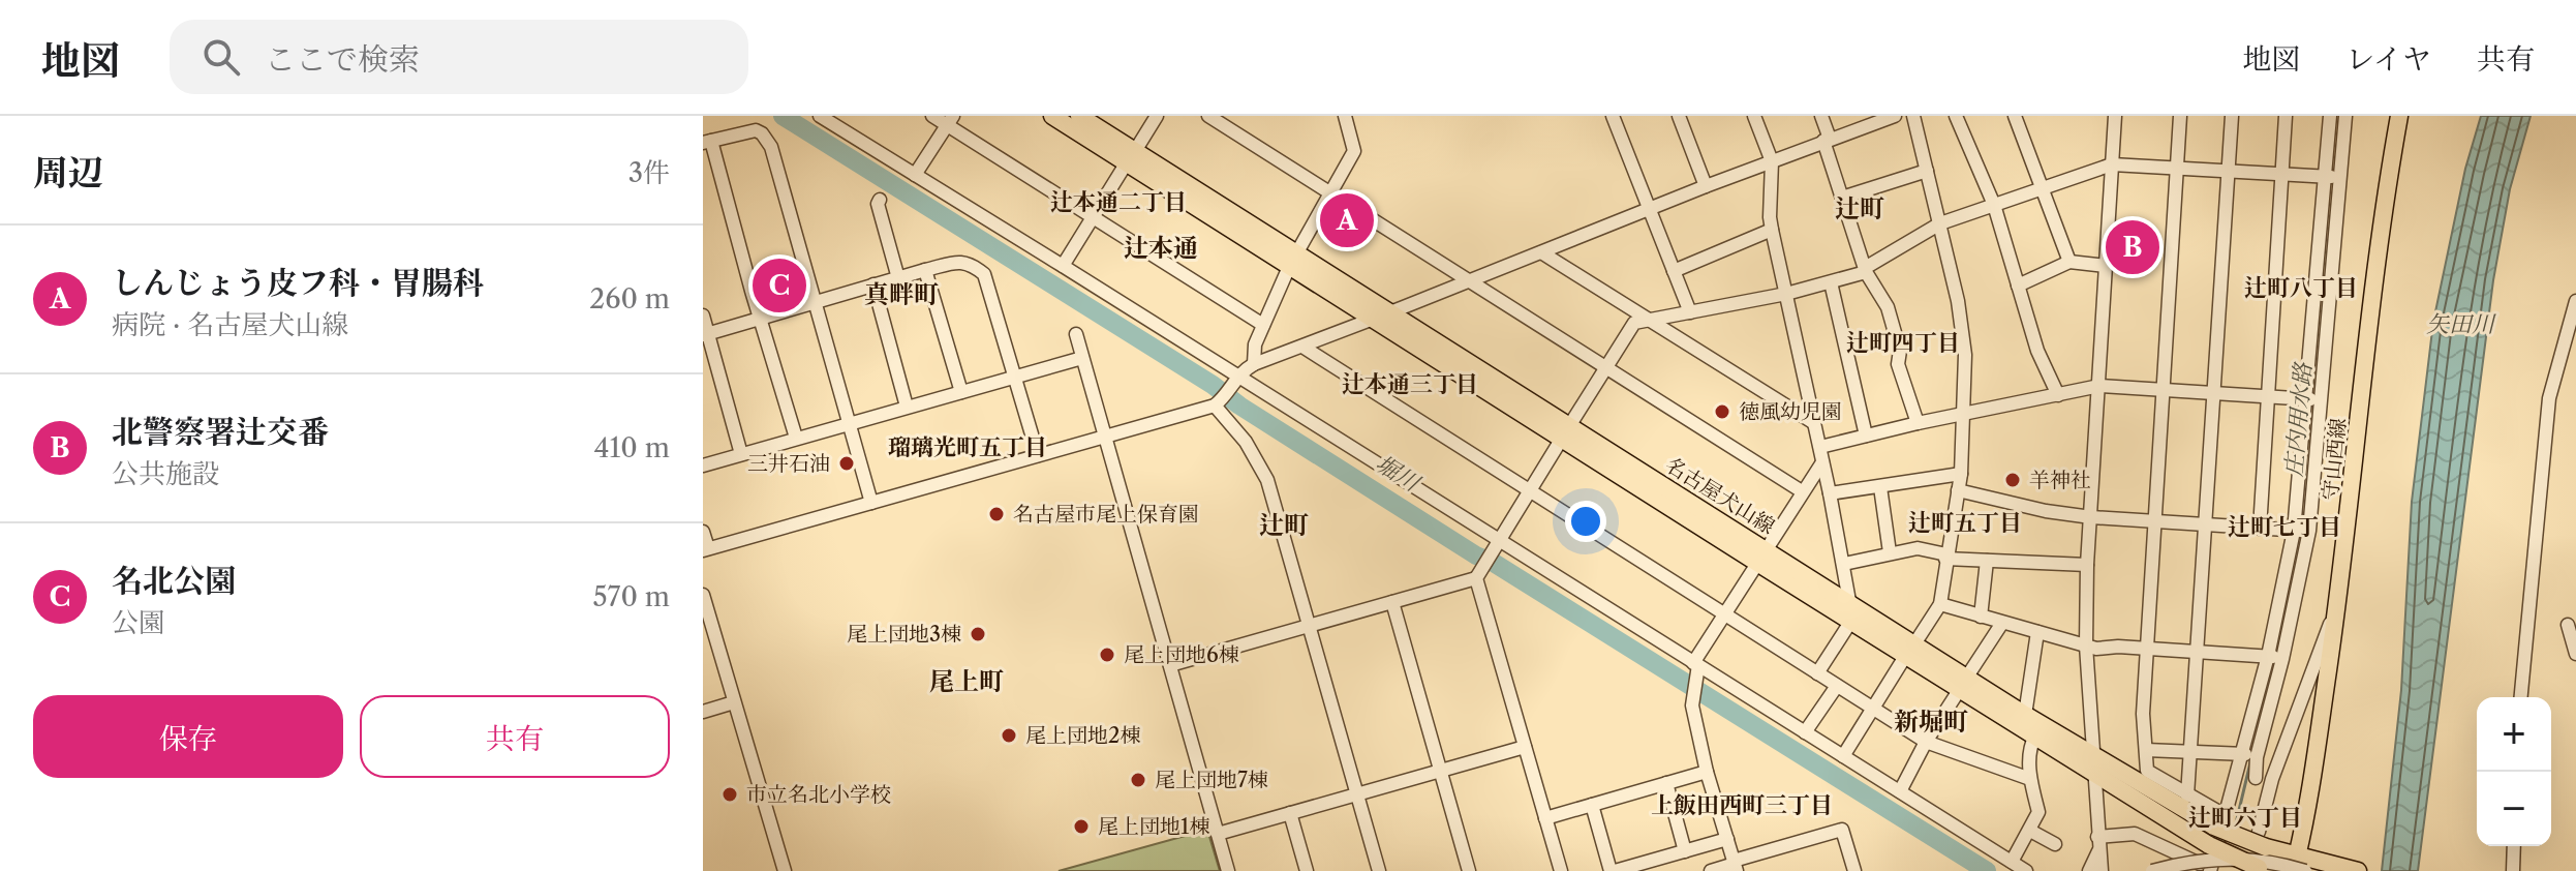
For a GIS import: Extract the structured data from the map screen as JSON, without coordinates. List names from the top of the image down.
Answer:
{
  "streets": {
    "main road": ["守山西線", "名古屋犬山線"]
  },
  "crossings": [
    ["守山西線", "名古屋犬山線"]
  ],
  "districts": [
    "辻本通二丁目",
    "辻町",
    "辻本通",
    "辻町八丁目",
    "真畔町",
    "辻町四丁目",
    "辻本通三丁目",
    "瑠璃光町五丁目",
    "辻町五丁目",
    "辻町",
    "辻町七丁目",
    "尾上町",
    "新堀町",
    "上飯田西町三丁目",
    "辻町六丁目"
  ],
  "water": ["矢田川", "庄内用水路", "堀川"],
  "places": [
    "徳風幼児園",
    "三井石油",
    "羊神社",
    "名古屋市尾上保育園",
    "尾上団地3棟",
    "尾上団地6棟",
    "尾上団地2棟",
    "尾上団地7棟",
    "市立名北小学校",
    "尾上団地1棟"
  ],
  "page": {
    "header": "地図",
    "search": "ここで検索",
    "nav": ["地図", "レイヤ", "共有"],
    "heading": ["周辺", "3件"],
    "pins": ["A", "B", "C"],
    "list": [
      {
        "mark": "A",
        "name": "しんじょう皮フ科・胃腸科",
        "note": "病院 · 名古屋犬山線",
        "value": "260 m"
      },
      {
        "mark": "B",
        "name": "北警察署辻交番",
        "note": "公共施設",
        "value": "410 m"
      },
      {
        "mark": "C",
        "name": "名北公園",
        "note": "公園",
        "value": "570 m"
      }
    ],
    "buttons": ["保存", "共有"],
    "map_buttons": ["+", "−"]
  }
}
